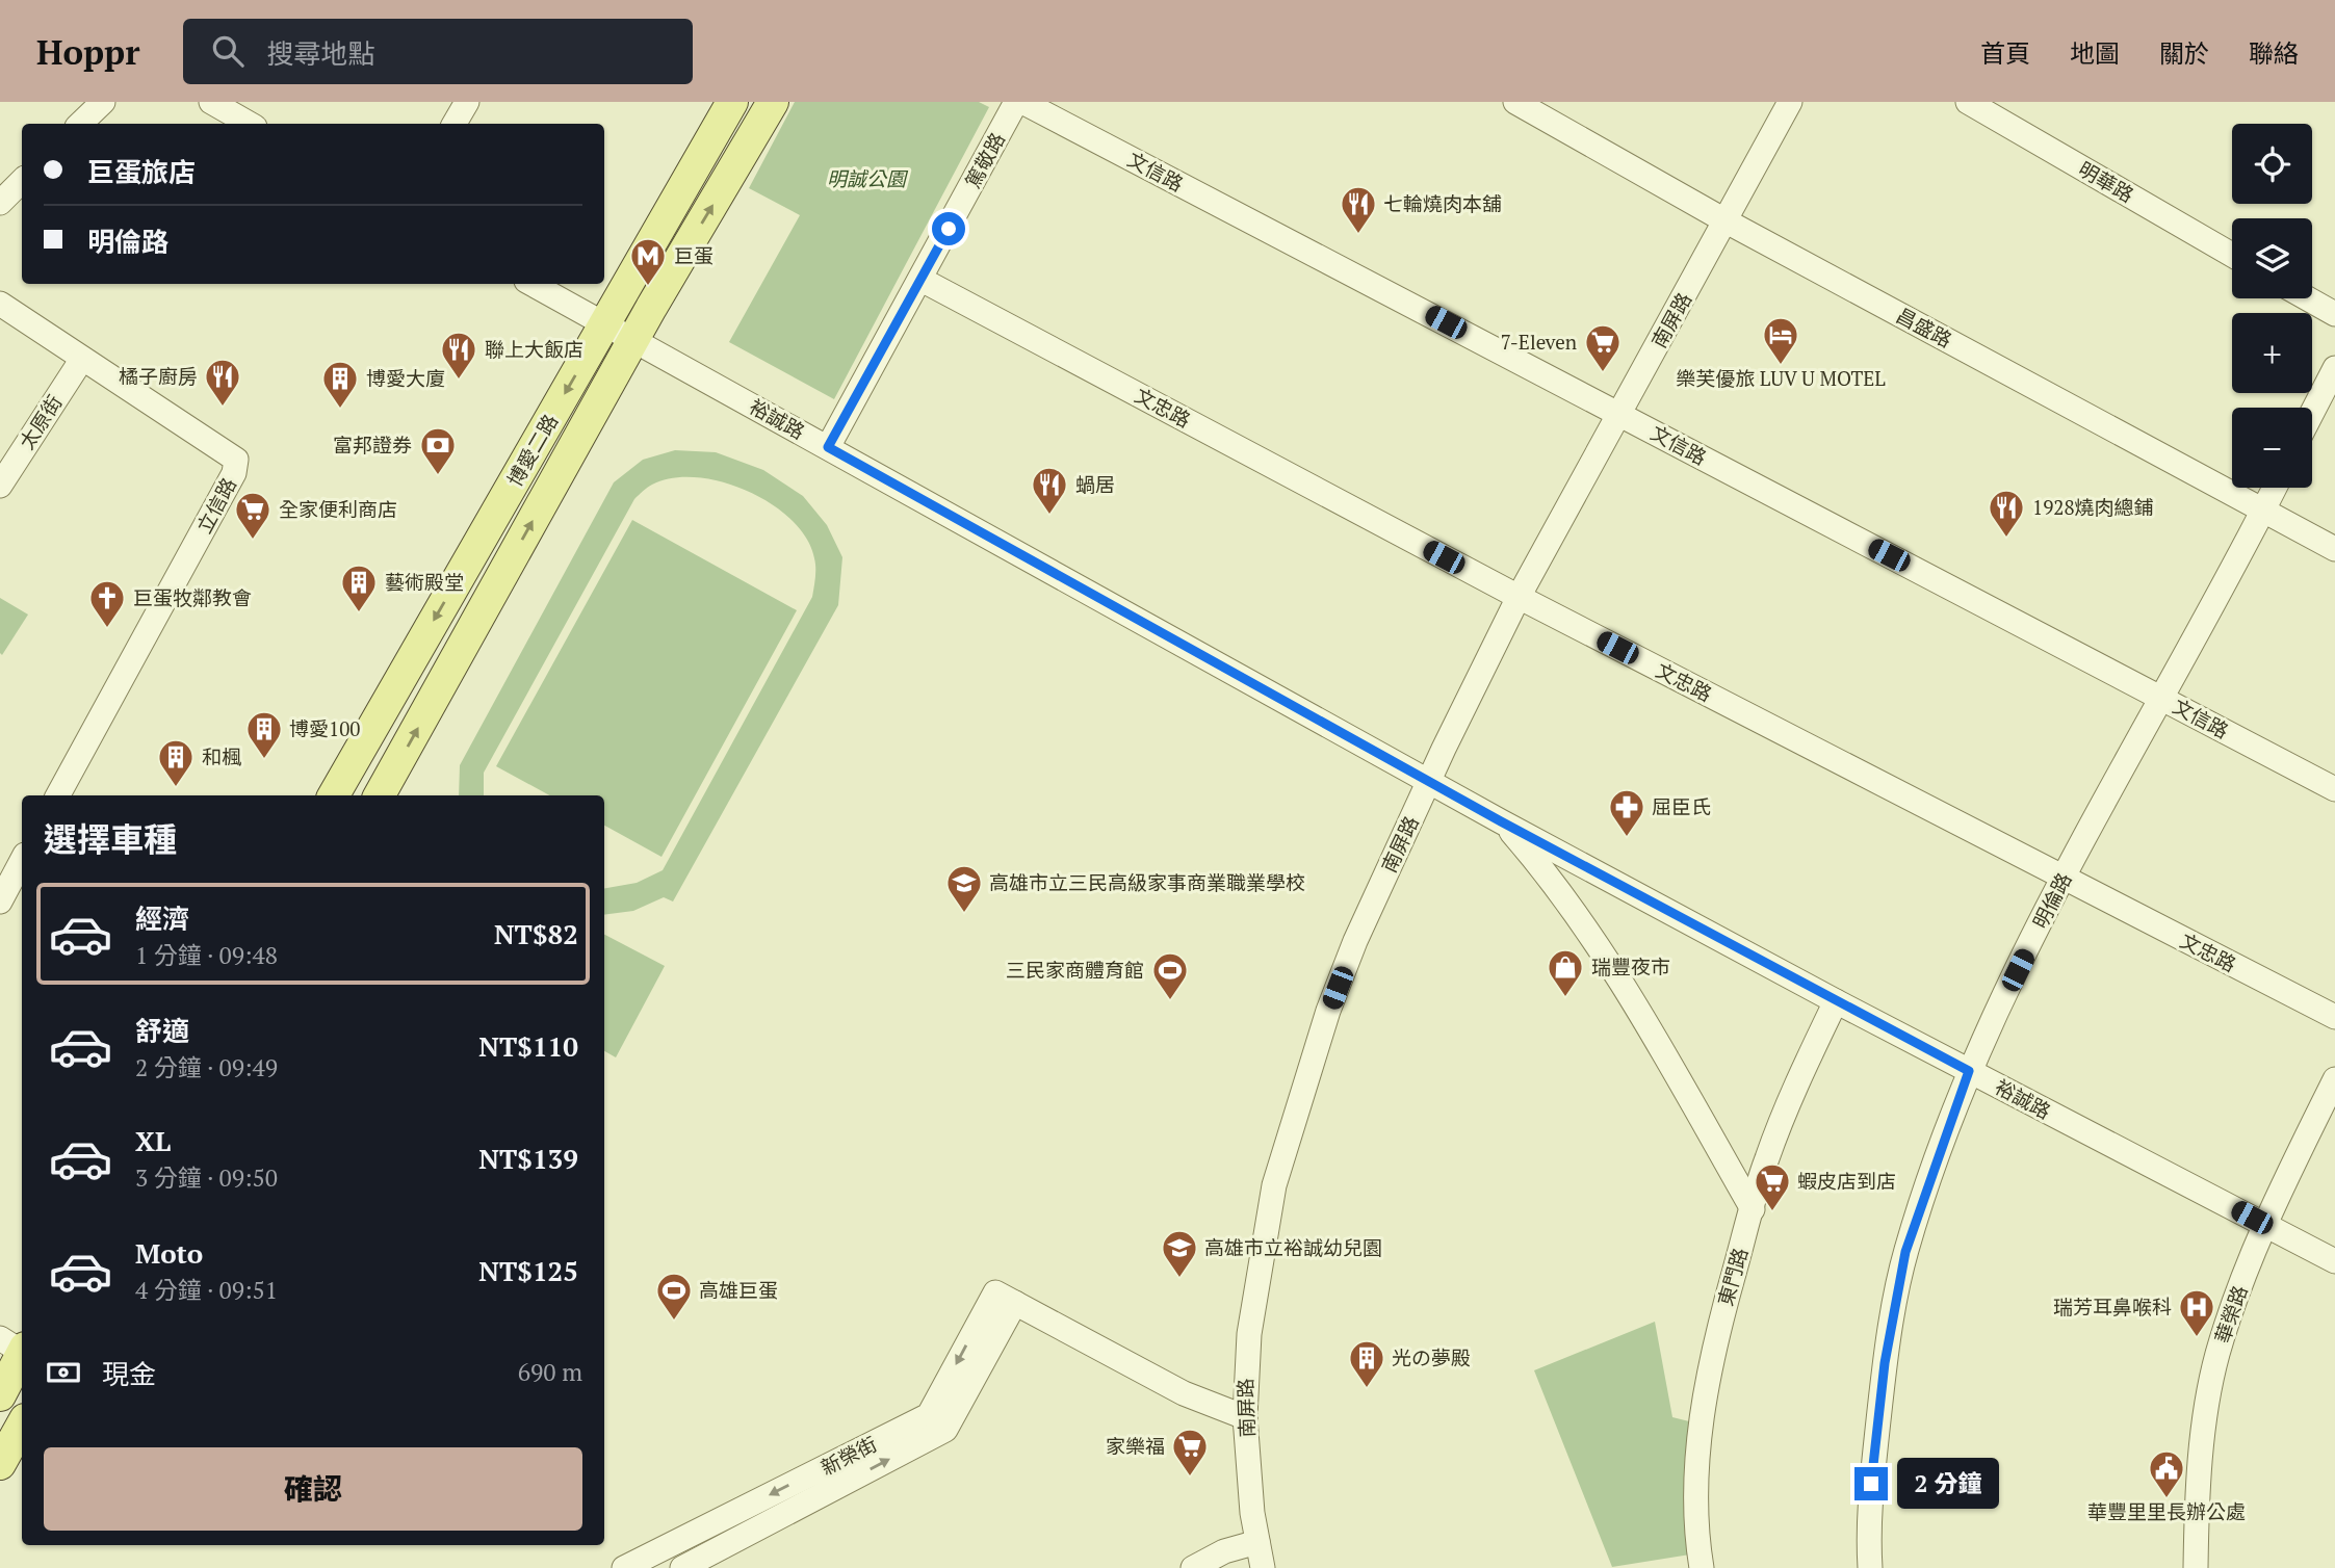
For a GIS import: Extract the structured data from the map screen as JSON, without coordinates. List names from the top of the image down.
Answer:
{
  "streets": {
    "main road": ["博愛二路"],
    "street": [
      "篤敬路",
      "文信路",
      "明華路",
      "南屏路",
      "昌盛路",
      "文忠路",
      "裕誠路",
      "太原街",
      "立信路",
      "明倫路",
      "東門路",
      "華榮路",
      "新榮街"
    ]
  },
  "crossings": [
    ["篤敬路", "文忠路"],
    ["篤敬路", "裕誠路"],
    ["文信路", "南屏路"],
    ["文信路", "明倫路"],
    ["南屏路", "昌盛路"],
    ["南屏路", "文忠路"],
    ["南屏路", "裕誠路"],
    ["昌盛路", "明倫路"],
    ["文忠路", "明倫路"],
    ["裕誠路", "博愛二路"],
    ["裕誠路", "明倫路"],
    ["裕誠路", "東門路"],
    ["裕誠路", "華榮路"],
    ["太原街", "立信路"]
  ],
  "parks": ["明誠公園"],
  "places": {
    "restaurant": [
      "七輪燒肉本舖",
      "聯上大飯店",
      "橘子廚房",
      "蝸居",
      "1928燒肉總鋪"
    ],
    "metro station": ["巨蛋"],
    "hotel": ["樂芙優旅 LUV U MOTEL"],
    "supermarket": [
      "7-Eleven",
      "全家便利商店",
      "蝦皮店到店",
      "家樂福"
    ],
    "building": [
      "博愛大廈",
      "藝術殿堂",
      "博愛100",
      "和楓",
      "光の夢殿"
    ],
    "bank": ["富邦證券"],
    "church": ["巨蛋牧鄰教會"],
    "pharmacy": ["屈臣氏"],
    "school or university": ["高雄市立三民高級家事商業職業學校", "高雄市立裕誠幼兒園"],
    "shop": ["瑞豐夜市"],
    "sports": ["三民家商體育館", "高雄巨蛋"],
    "hospital": ["瑞芳耳鼻喉科"],
    "public building": ["華豐里里長辦公處"]
  },
  "page": {
    "header": "Hoppr",
    "search": "搜尋地點",
    "nav": [
      "首頁",
      "地圖",
      "關於",
      "聯絡"
    ],
    "map_buttons": ["+", "−"],
    "banner": ["巨蛋旅店", "明倫路"],
    "heading": "選擇車種",
    "list": [
      {
        "name": "經濟",
        "note": "1 分鐘 · 09:48",
        "value": "NT$82"
      },
      {
        "name": "舒適",
        "note": "2 分鐘 · 09:49",
        "value": "NT$110"
      },
      {
        "name": "XL",
        "note": "3 分鐘 · 09:50",
        "value": "NT$139"
      },
      {
        "name": "Moto",
        "note": "4 分鐘 · 09:51",
        "value": "NT$125"
      }
    ],
    "pay": ["現金", "690 m"],
    "buttons": "確認",
    "bubble": "2 分鐘"
  }
}
